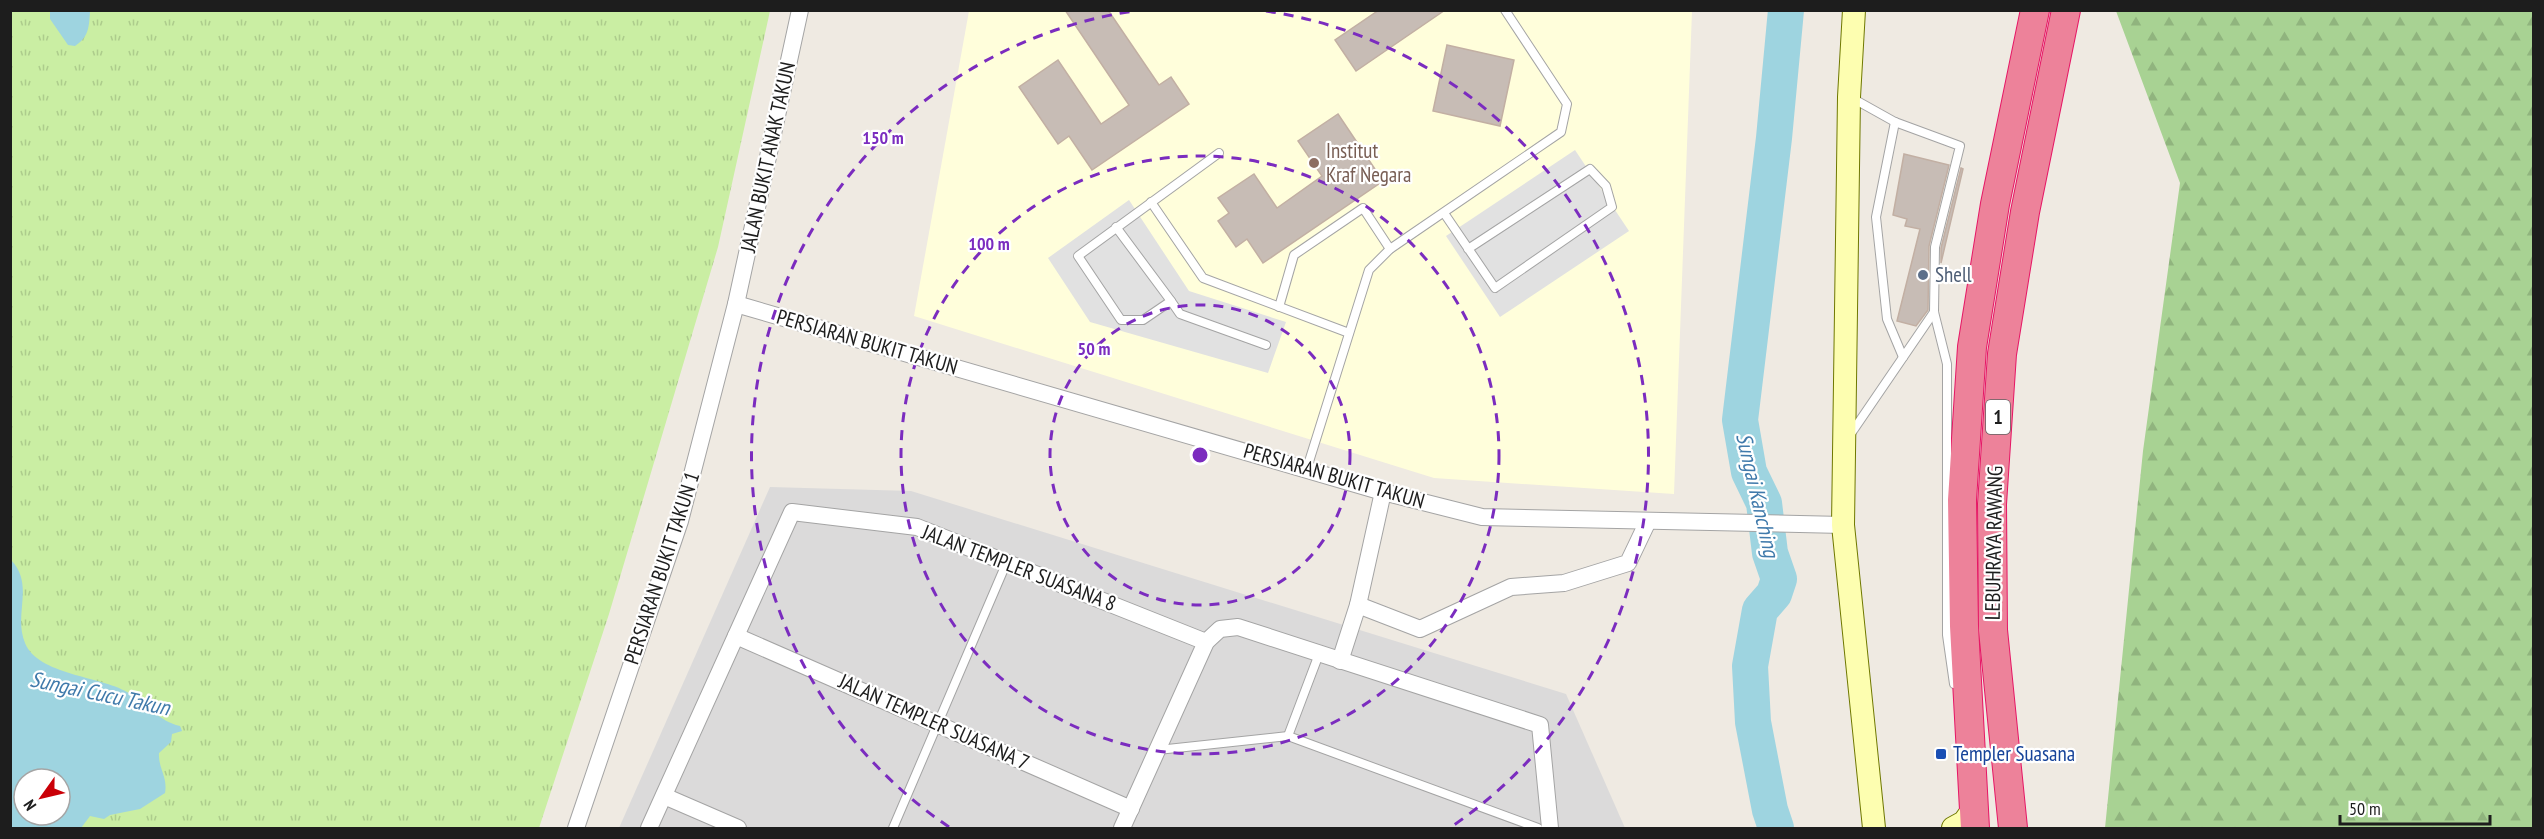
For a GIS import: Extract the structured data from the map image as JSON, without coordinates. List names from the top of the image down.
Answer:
{
  "streets": {
    "highway": ["1", "LEBUHRAYA RAWANG"],
    "street": [
      "JALAN BUKIT ANAK TAKUN",
      "PERSIARAN BUKIT TAKUN",
      "PERSIARAN BUKIT TAKUN 1",
      "JALAN TEMPLER SUASANA 8",
      "JALAN TEMPLER SUASANA 7"
    ]
  },
  "crossings": [
    ["JALAN BUKIT ANAK TAKUN", "PERSIARAN BUKIT TAKUN"],
    ["JALAN BUKIT ANAK TAKUN", "PERSIARAN BUKIT TAKUN 1"],
    ["PERSIARAN BUKIT TAKUN", "PERSIARAN BUKIT TAKUN 1"],
    ["JALAN TEMPLER SUASANA 8", "JALAN TEMPLER SUASANA 7"]
  ],
  "water": ["Sungai Kanching", "Sungai Cucu Takun"],
  "places": {
    "other": ["Institut Kraf Negara", "Shell"],
    "transit": ["Templer Suasana"]
  },
  "scale_bar": "50 m",
  "north": "bottom left",
  "rings": ["150 m", "100 m", "50 m"]
}
